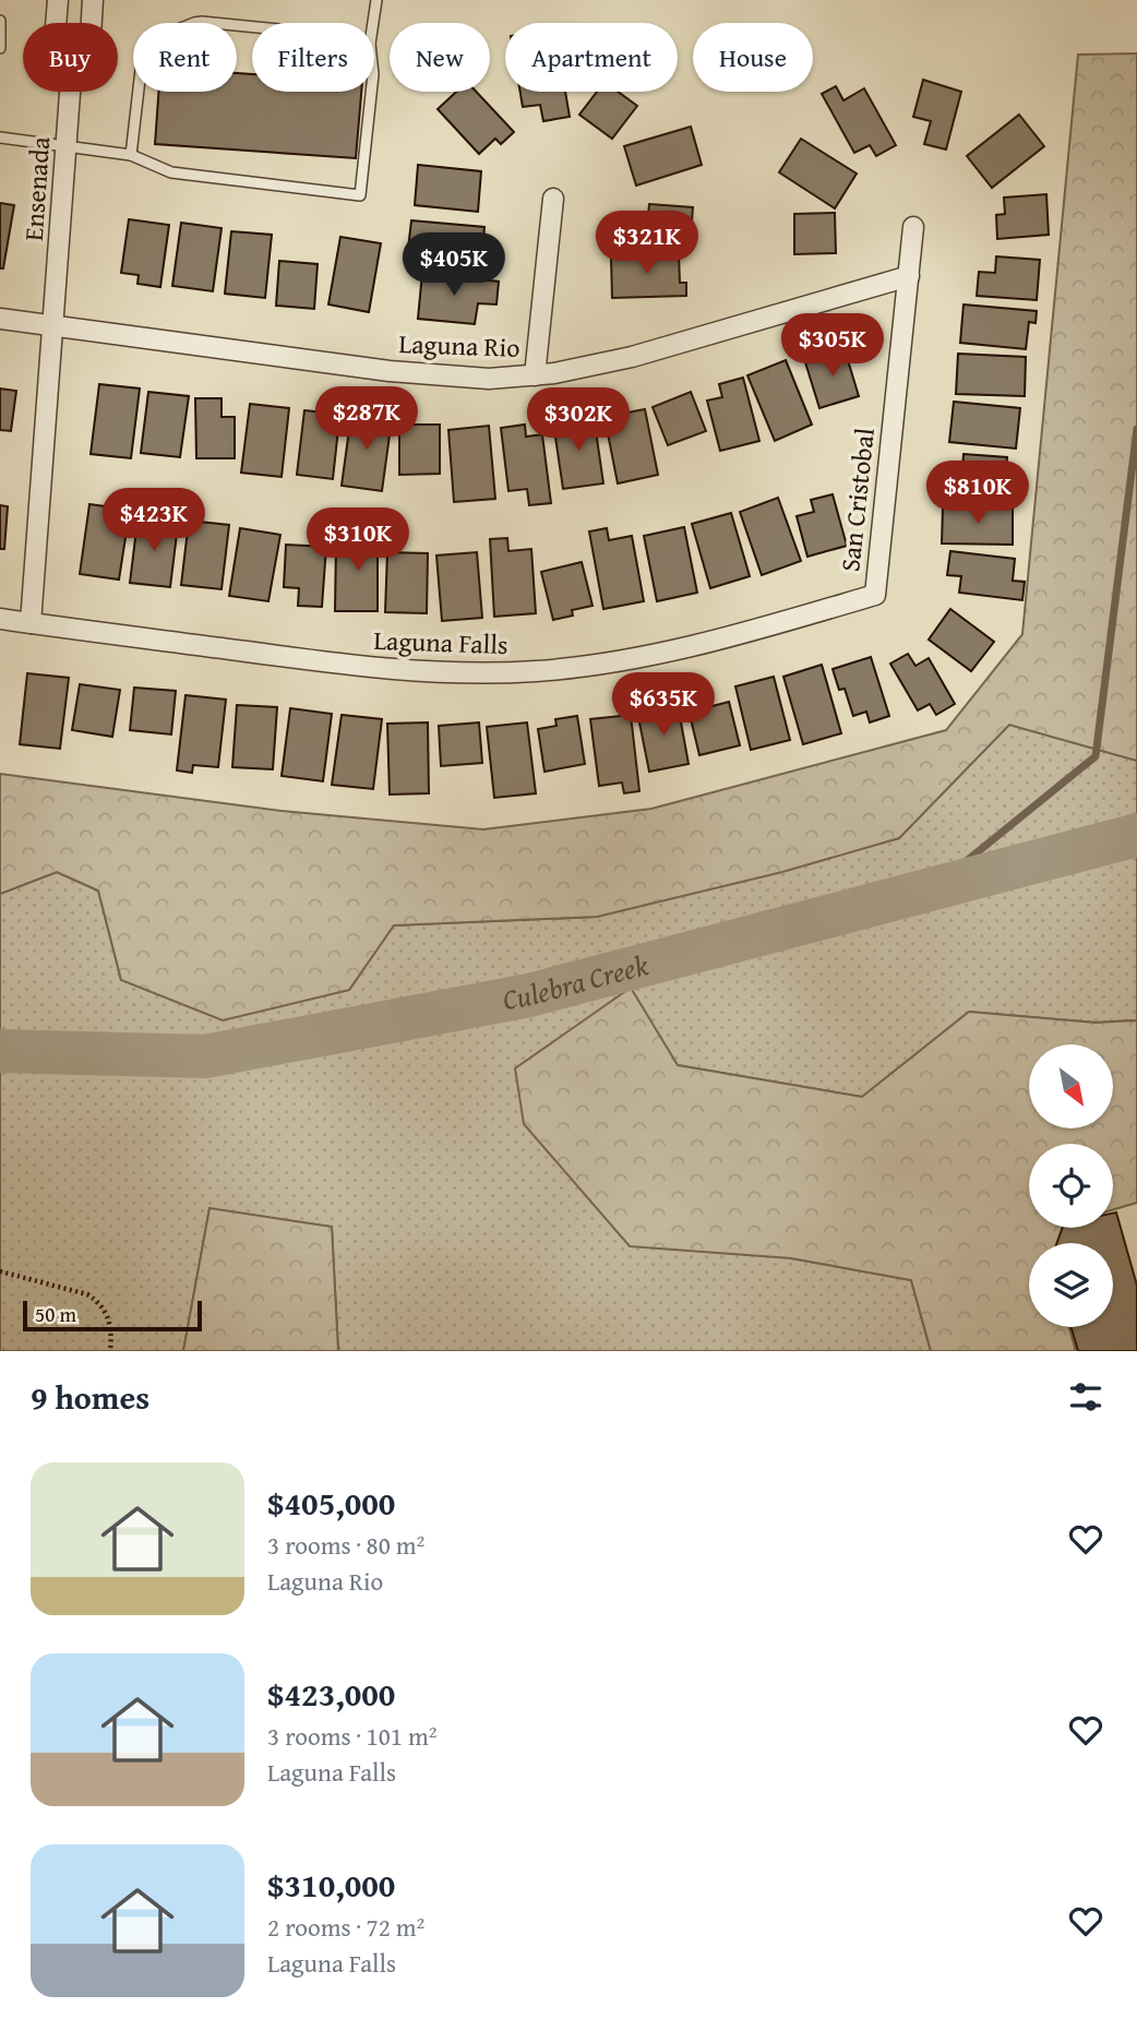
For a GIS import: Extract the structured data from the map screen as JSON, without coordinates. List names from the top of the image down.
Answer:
{
  "streets": {
    "street": [
      "Ensenada",
      "Laguna Rio",
      "San Cristobal",
      "Laguna Falls"
    ]
  },
  "crossings": [
    ["Ensenada", "Laguna Rio"],
    ["Ensenada", "Laguna Falls"],
    ["Laguna Rio", "San Cristobal"],
    ["San Cristobal", "Laguna Falls"]
  ],
  "water": ["Culebra Creek"],
  "scale_bar": "50 m",
  "north": "bottom right",
  "page": {
    "chip": [
      "Buy",
      "Rent",
      "Filters",
      "New",
      "Apartment",
      "House"
    ],
    "price": [
      "$321K",
      "$405K",
      "$305K",
      "$287K",
      "$302K",
      "$810K",
      "$423K",
      "$310K",
      "$635K"
    ],
    "scale": "50 m",
    "heading": "9 homes",
    "list": [
      {
        "name": "$405,000",
        "note": "3 rooms · 80 m² · Laguna Rio"
      },
      {
        "name": "$423,000",
        "note": "3 rooms · 101 m² · Laguna Falls"
      },
      {
        "name": "$310,000",
        "note": "2 rooms · 72 m² · Laguna Falls"
      }
    ]
  }
}
